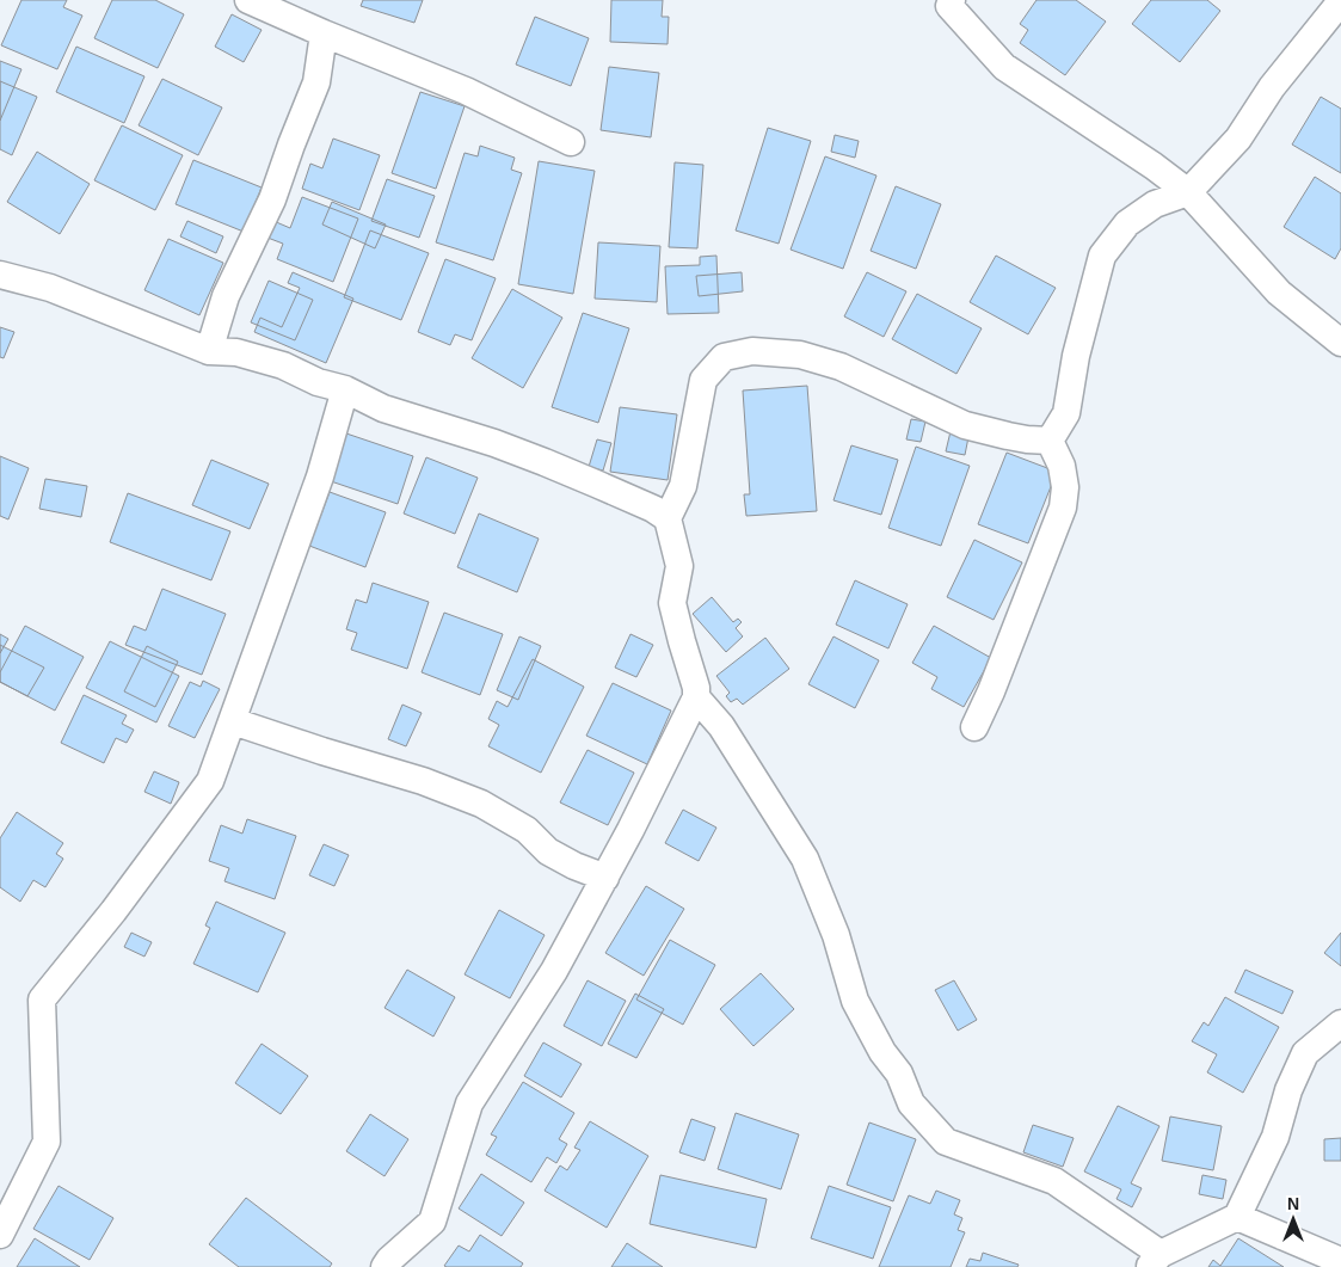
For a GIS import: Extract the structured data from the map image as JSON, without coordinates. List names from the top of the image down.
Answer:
{
  "north": "top"
}
